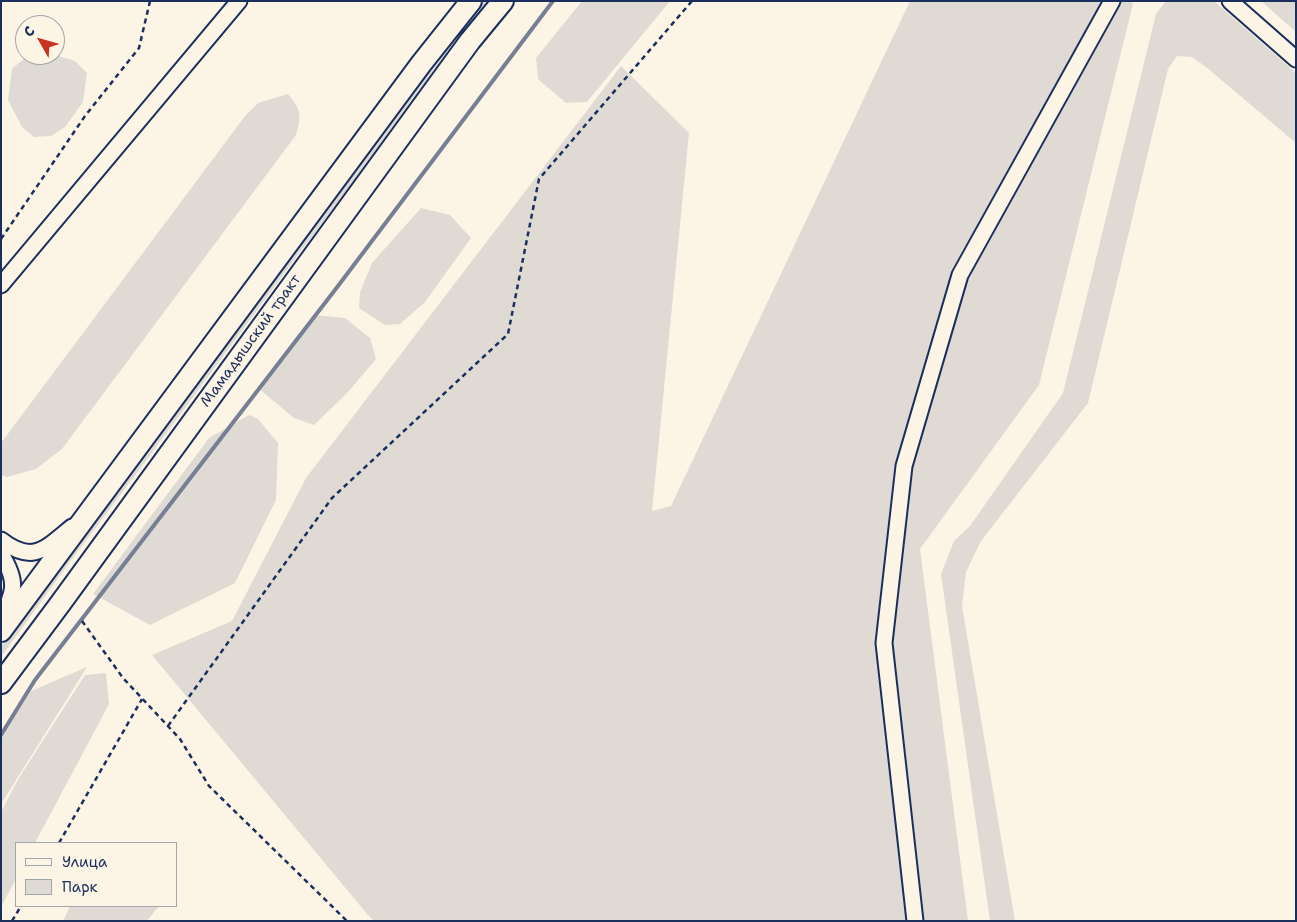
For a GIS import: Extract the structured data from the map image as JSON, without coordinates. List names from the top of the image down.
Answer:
{
  "streets": {
    "main road": ["Мамадышский тракт"]
  },
  "legend": ["Улица", "Парк"],
  "north": "top left"
}
